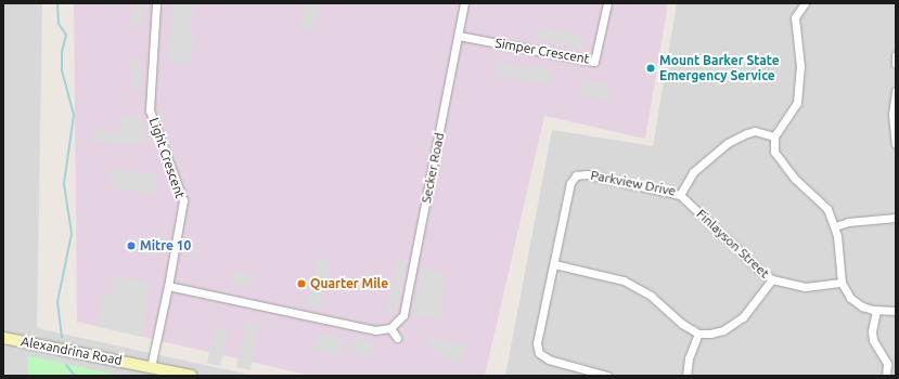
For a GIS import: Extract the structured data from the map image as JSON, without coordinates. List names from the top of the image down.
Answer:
{
  "streets": {
    "main road": ["Alexandrina Road"],
    "street": [
      "Simper Crescent",
      "Light Crescent",
      "Secker Road",
      "Parkview Drive",
      "Finlayson Street"
    ]
  },
  "crossings": [
    ["Simper Crescent", "Secker Road"],
    ["Parkview Drive", "Finlayson Street"]
  ],
  "places": ["Mount Barker State Emergency Service", "Mitre 10", "Quarter Mile"]
}
